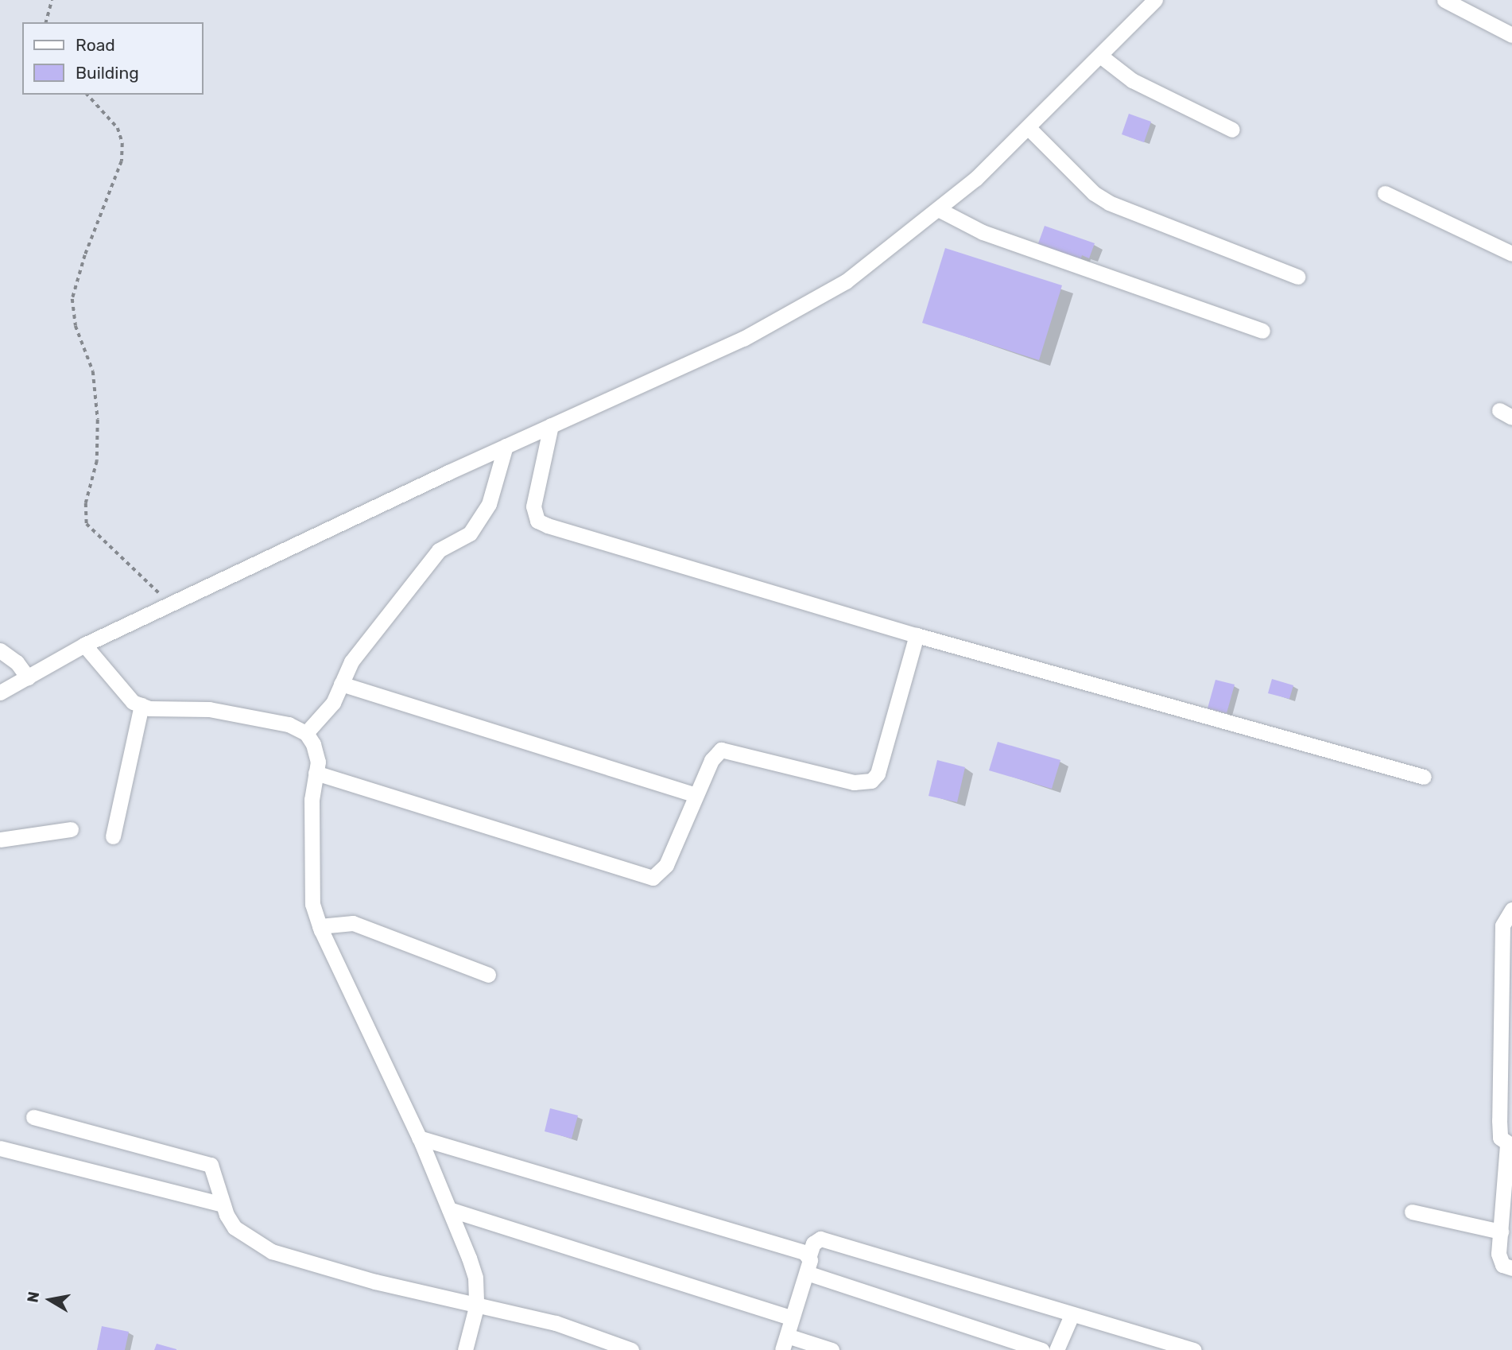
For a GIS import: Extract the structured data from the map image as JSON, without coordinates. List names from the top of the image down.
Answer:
{
  "legend": ["Road", "Building"],
  "north": "left"
}
